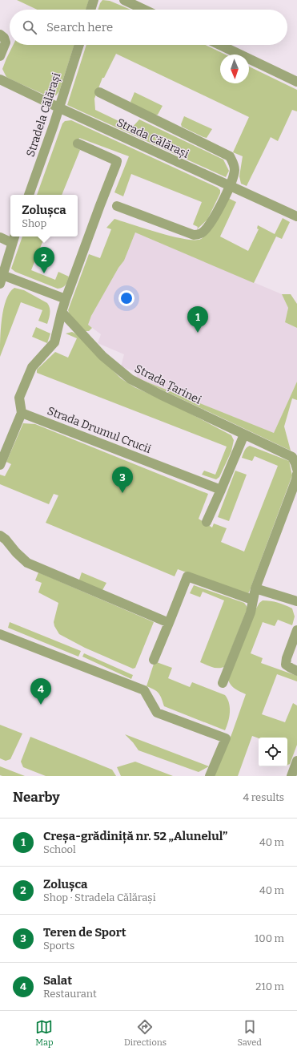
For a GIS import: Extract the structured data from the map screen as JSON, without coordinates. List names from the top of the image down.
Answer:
{
  "streets": {
    "street": [
      "Stradela Călărași",
      "Strada Călărași",
      "Strada Țarinei",
      "Strada Drumul Crucii"
    ]
  },
  "crossings": [
    ["Stradela Călărași", "Strada Călărași"]
  ],
  "north": "bottom",
  "page": {
    "search": "Search here",
    "popup": ["Zolușca", "Shop"],
    "pins": [
      "2",
      "1",
      "3",
      "4"
    ],
    "heading": ["Nearby", "4 results"],
    "list": [
      {
        "mark": "1",
        "name": "Creșa-grădiniță nr. 52 „Alunelul”",
        "note": "School",
        "value": "40 m"
      },
      {
        "mark": "2",
        "name": "Zolușca",
        "note": "Shop · Stradela Călărași",
        "value": "40 m"
      },
      {
        "mark": "3",
        "name": "Teren de Sport",
        "note": "Sports",
        "value": "100 m"
      },
      {
        "mark": "4",
        "name": "Salat",
        "note": "Restaurant",
        "value": "210 m"
      }
    ],
    "nav": ["Map", "Directions", "Saved"]
  }
}
